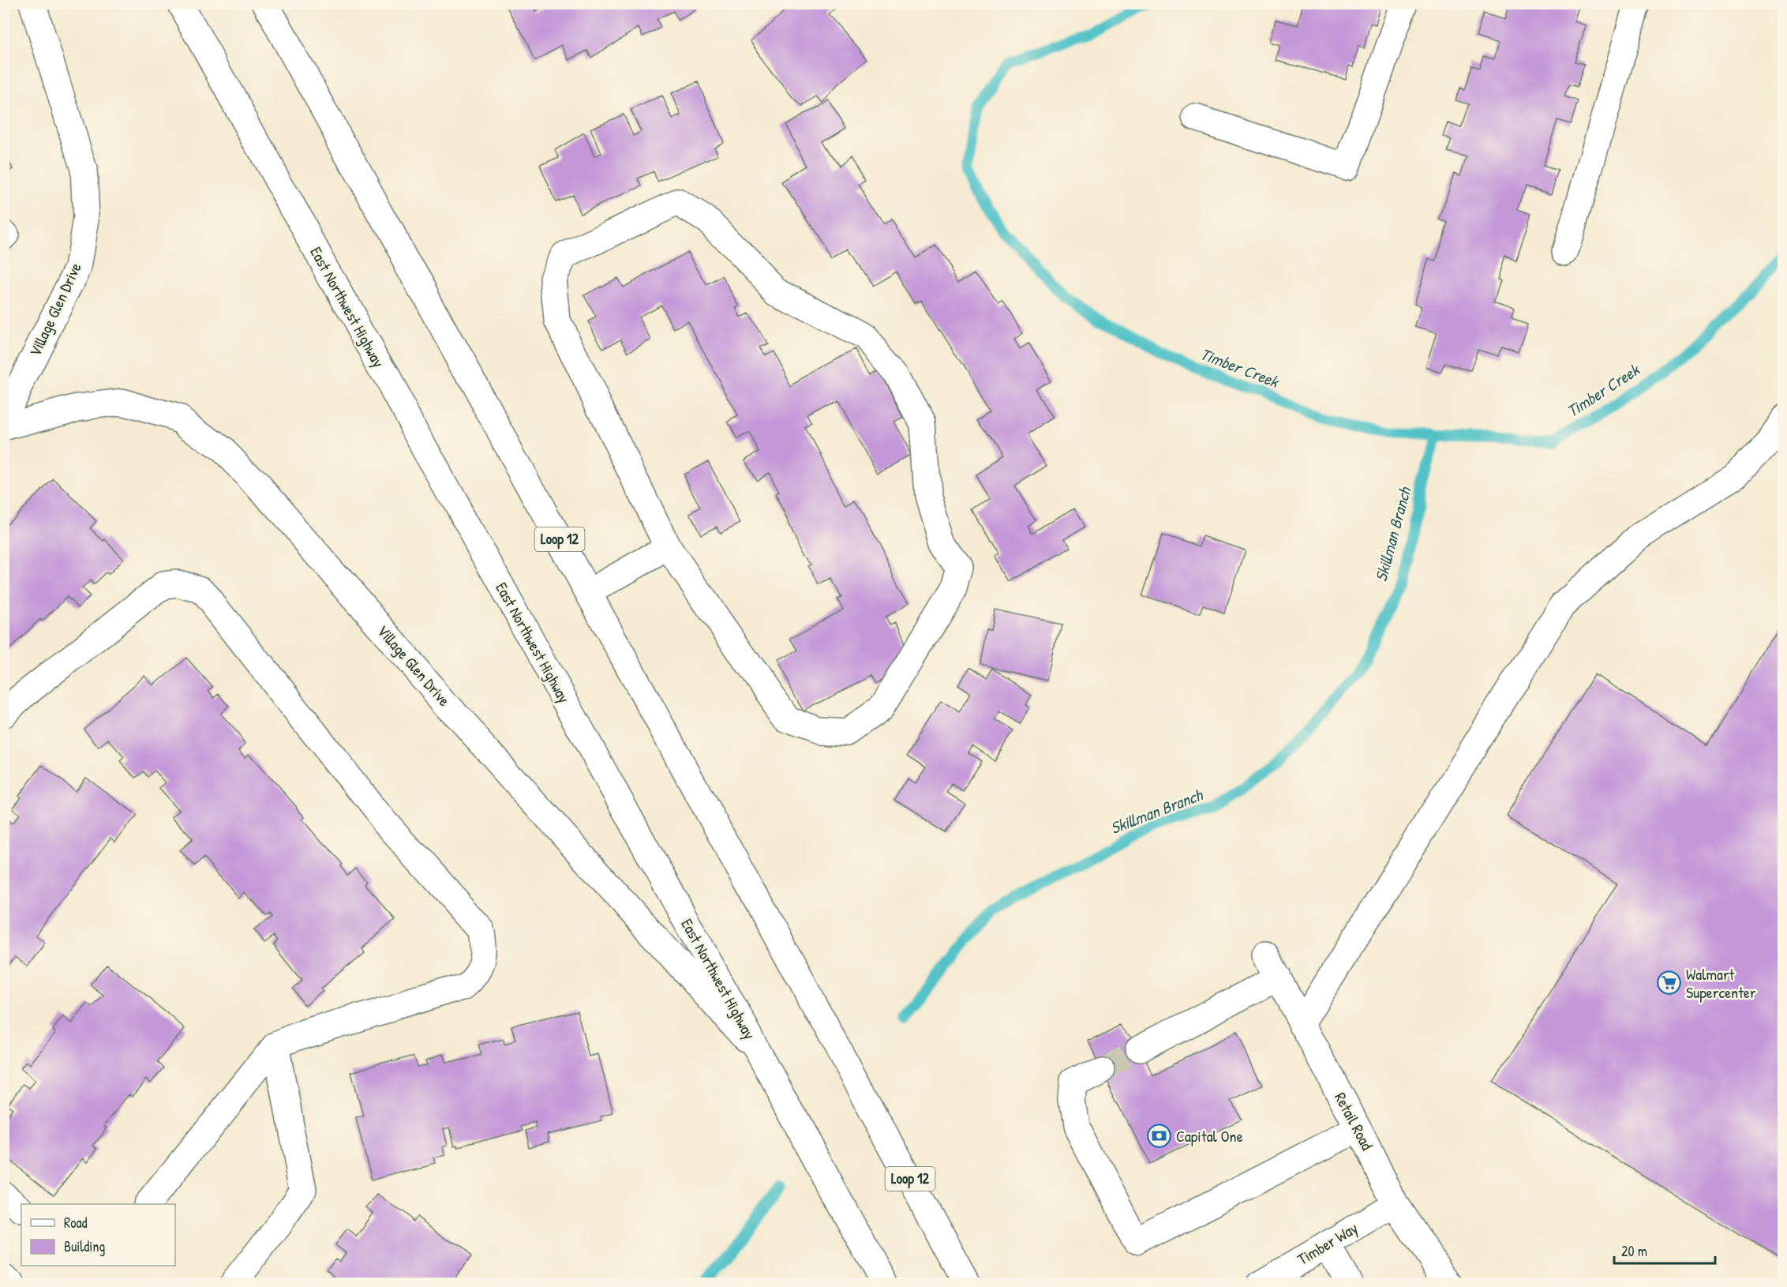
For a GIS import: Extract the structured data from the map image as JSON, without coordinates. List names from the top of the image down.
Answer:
{
  "streets": {
    "main road": [
      "East Northwest Highway",
      "Village Glen Drive",
      "Loop 12",
      "Retail Road",
      "Timber Way"
    ]
  },
  "crossings": [
    ["East Northwest Highway", "Village Glen Drive"],
    ["Retail Road", "Timber Way"]
  ],
  "water": ["Timber Creek", "Skillman Branch"],
  "places": {
    "supermarket": ["Walmart Supercenter"],
    "bank": ["Capital One"]
  },
  "legend": ["Road", "Building"],
  "scale_bar": "20 m"
}
